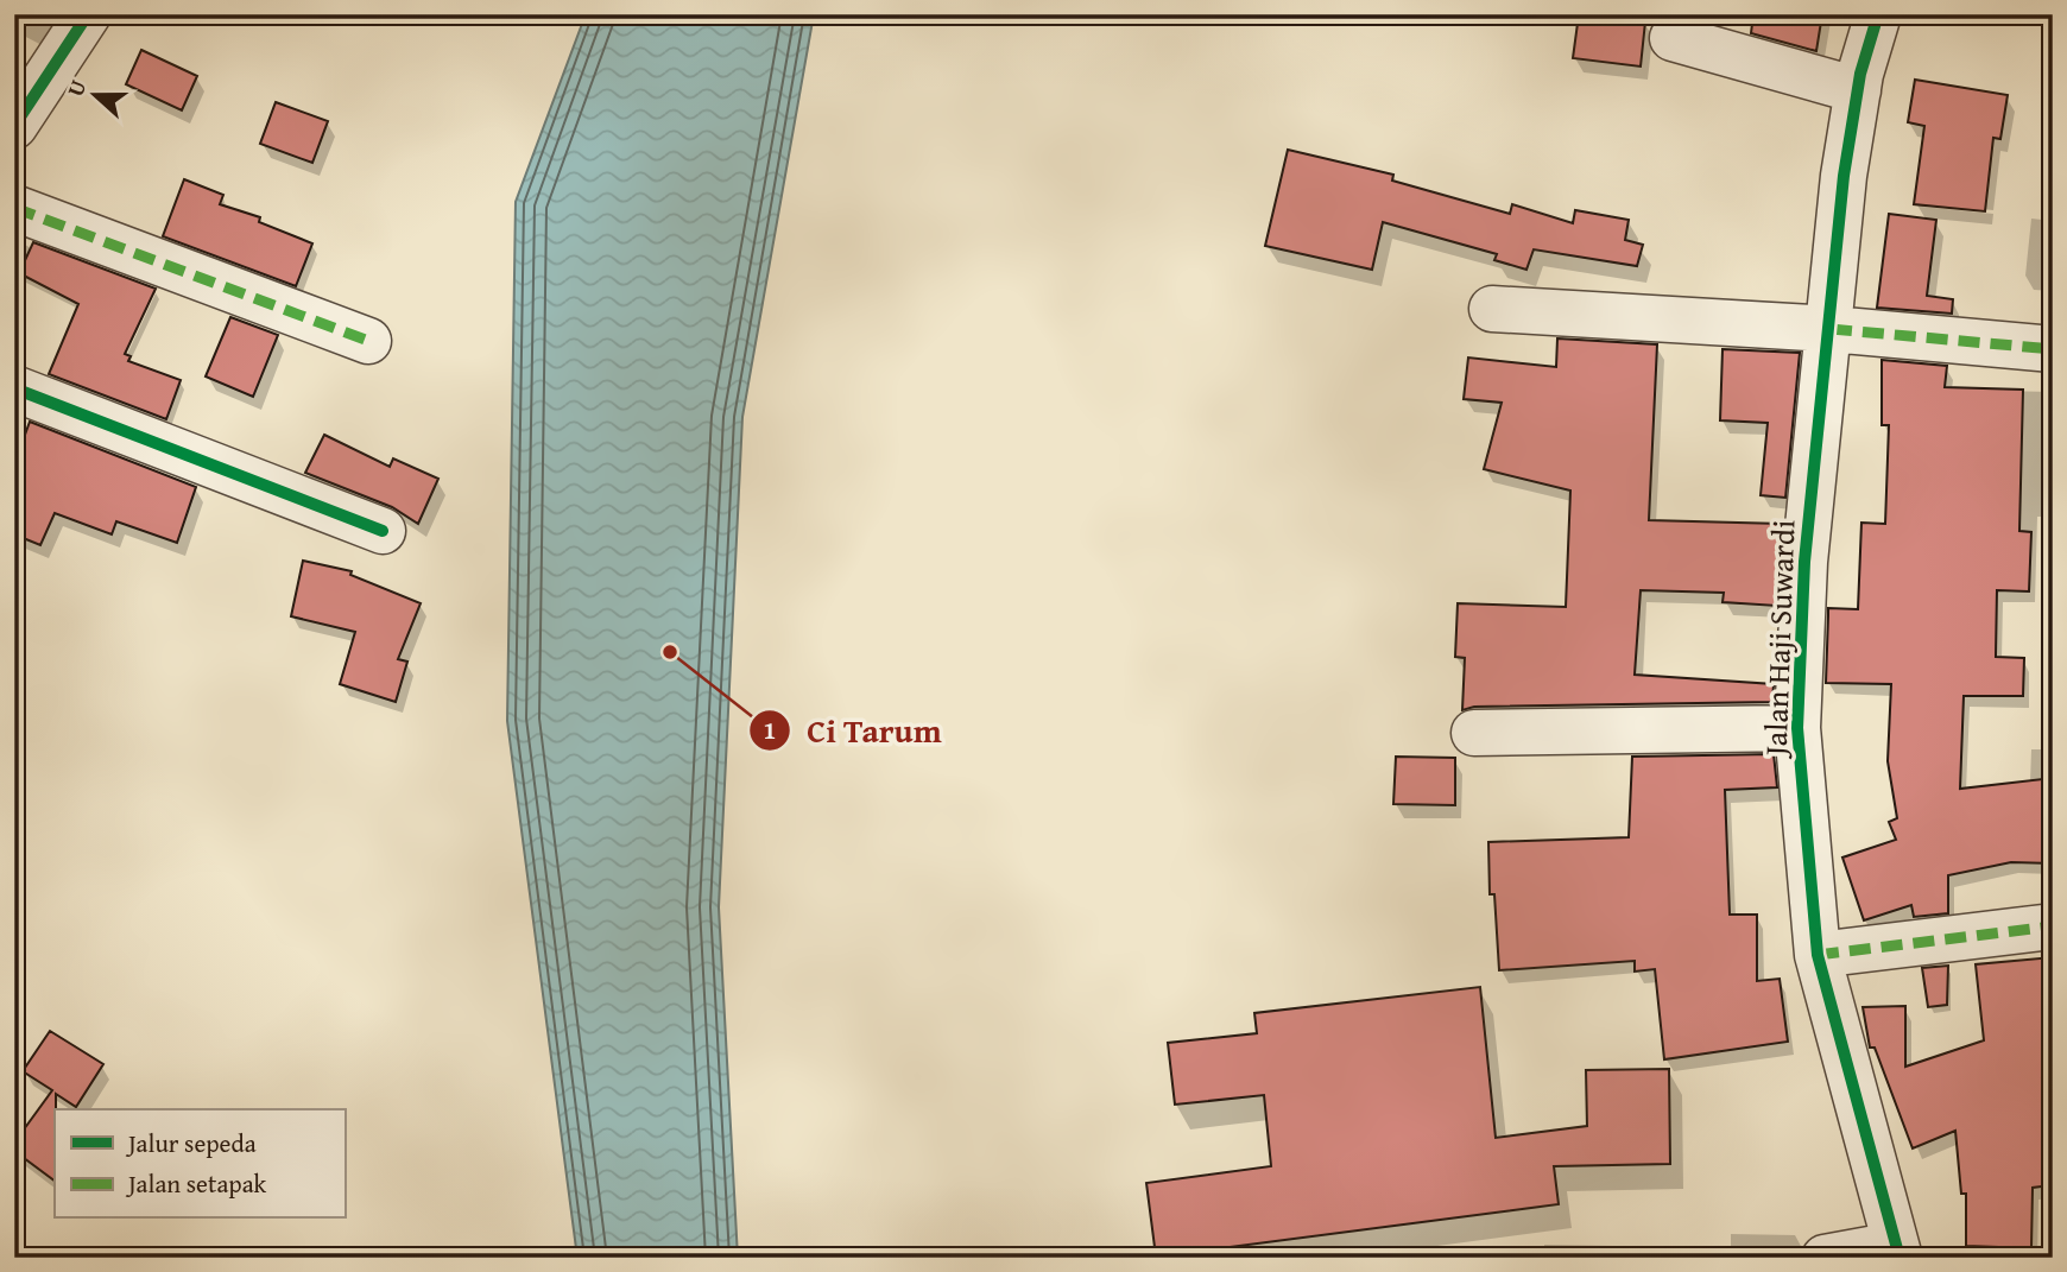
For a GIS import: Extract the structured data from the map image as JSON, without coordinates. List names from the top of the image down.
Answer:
{
  "streets": {
    "street": ["Jalan Haji Suwardi"]
  },
  "places": ["Ci Tarum"],
  "legend": ["Jalur sepeda", "Jalan setapak"],
  "north": "left"
}
